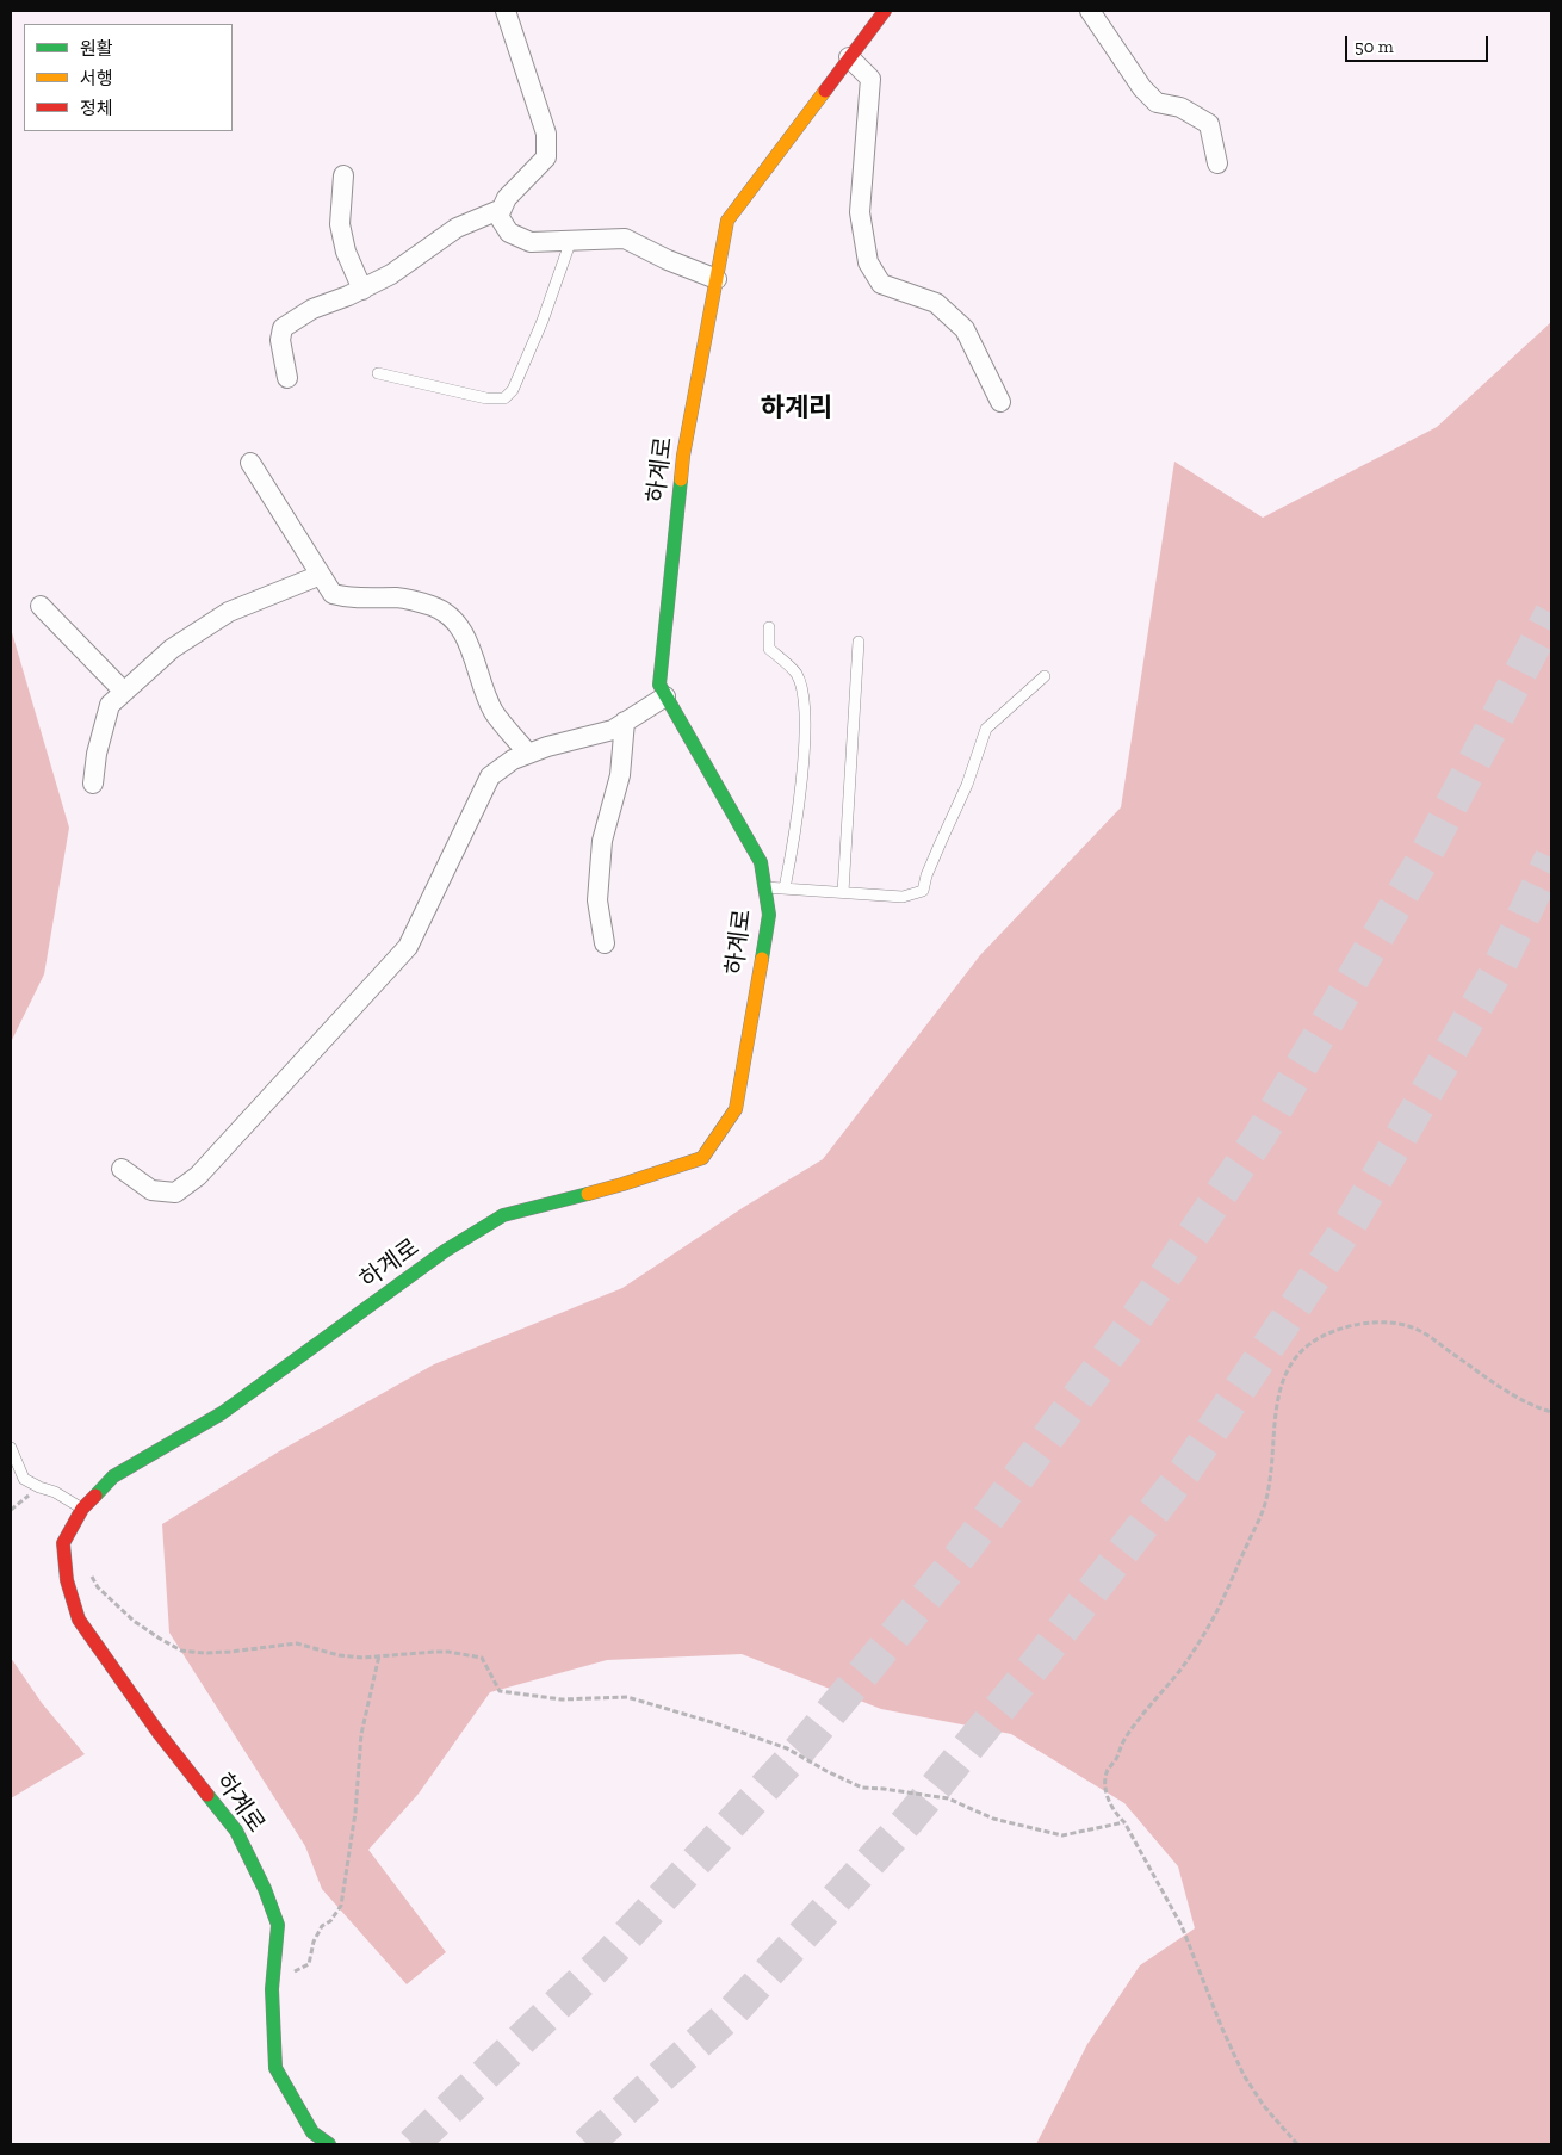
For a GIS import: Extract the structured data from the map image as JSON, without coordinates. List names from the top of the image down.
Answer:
{
  "streets": {
    "street": ["하계로"]
  },
  "districts": ["하계리"],
  "legend": ["원활", "서행", "정체"],
  "scale_bar": "50 m"
}
